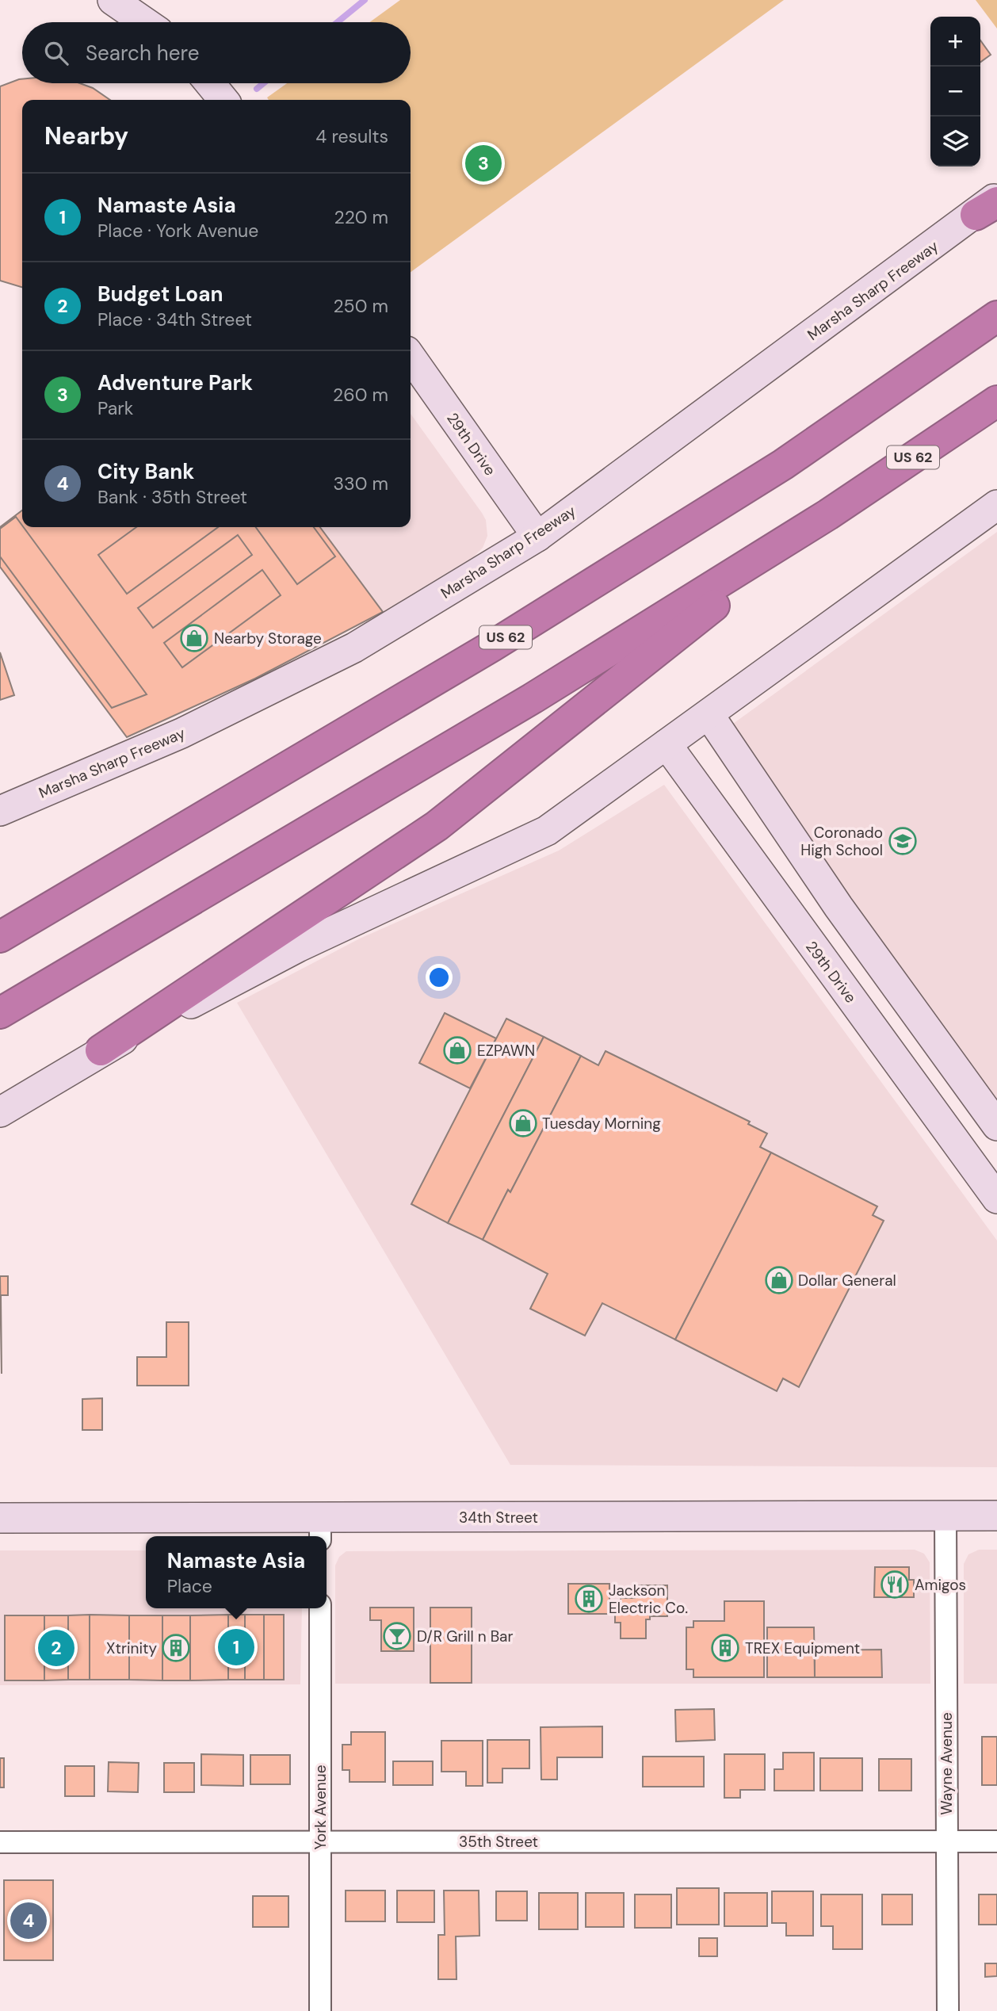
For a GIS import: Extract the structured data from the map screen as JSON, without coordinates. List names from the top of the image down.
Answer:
{
  "streets": {
    "highway": ["US 62"],
    "main road": ["Marsha Sharp Freeway", "29th Drive", "34th Street"],
    "street": ["Wayne Avenue", "York Avenue", "35th Street"]
  },
  "crossings": [
    ["Marsha Sharp Freeway", "29th Drive"],
    ["34th Street", "Wayne Avenue"],
    ["Wayne Avenue", "35th Street"],
    ["York Avenue", "35th Street"]
  ],
  "places": {
    "shop": [
      "Nearby Storage",
      "EZPAWN",
      "Tuesday Morning",
      "Dollar General"
    ],
    "school or university": ["Coronado High School"],
    "restaurant": ["Amigos"],
    "building": ["Jackson Electric Co.", "Xtrinity", "TREX Equipment"],
    "bar": ["D/R Grill n Bar"]
  },
  "page": {
    "map_buttons": ["+", "−"],
    "search": "Search here",
    "heading": ["Nearby", "4 results"],
    "pins": [
      "3",
      "1",
      "2",
      "4"
    ],
    "list": [
      {
        "mark": "1",
        "name": "Namaste Asia",
        "note": "Place · York Avenue",
        "value": "220 m"
      },
      {
        "mark": "2",
        "name": "Budget Loan",
        "note": "Place · 34th Street",
        "value": "250 m"
      },
      {
        "mark": "3",
        "name": "Adventure Park",
        "note": "Park",
        "value": "260 m"
      },
      {
        "mark": "4",
        "name": "City Bank",
        "note": "Bank · 35th Street",
        "value": "330 m"
      }
    ],
    "popup": ["Namaste Asia", "Place"]
  }
}
